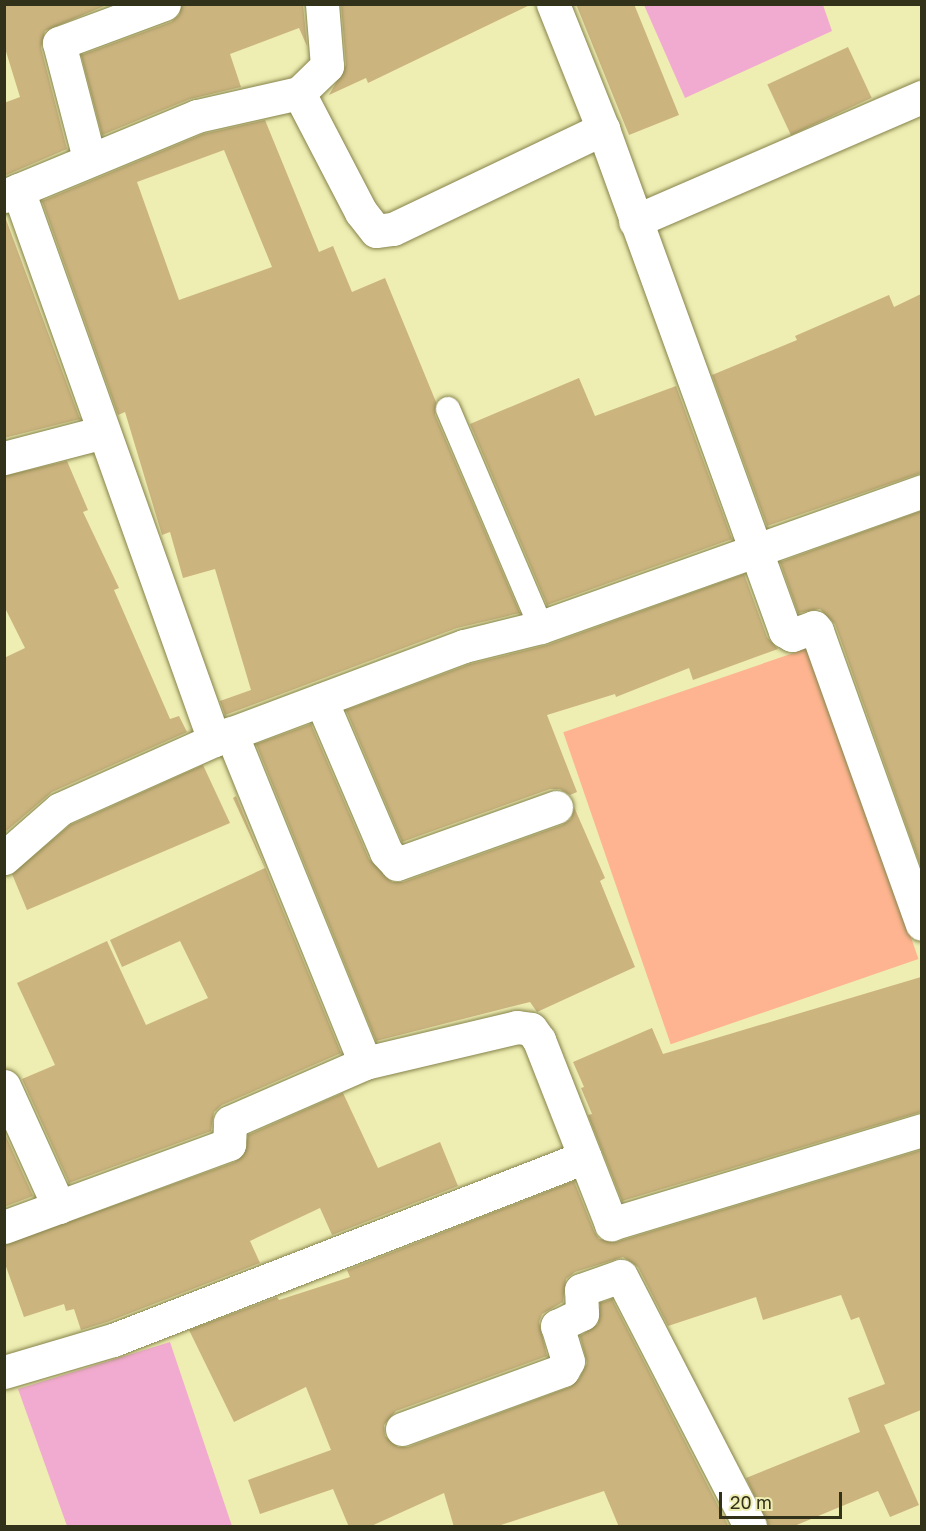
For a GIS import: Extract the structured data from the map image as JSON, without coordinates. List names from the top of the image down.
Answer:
{
  "scale_bar": "20 m"
}
